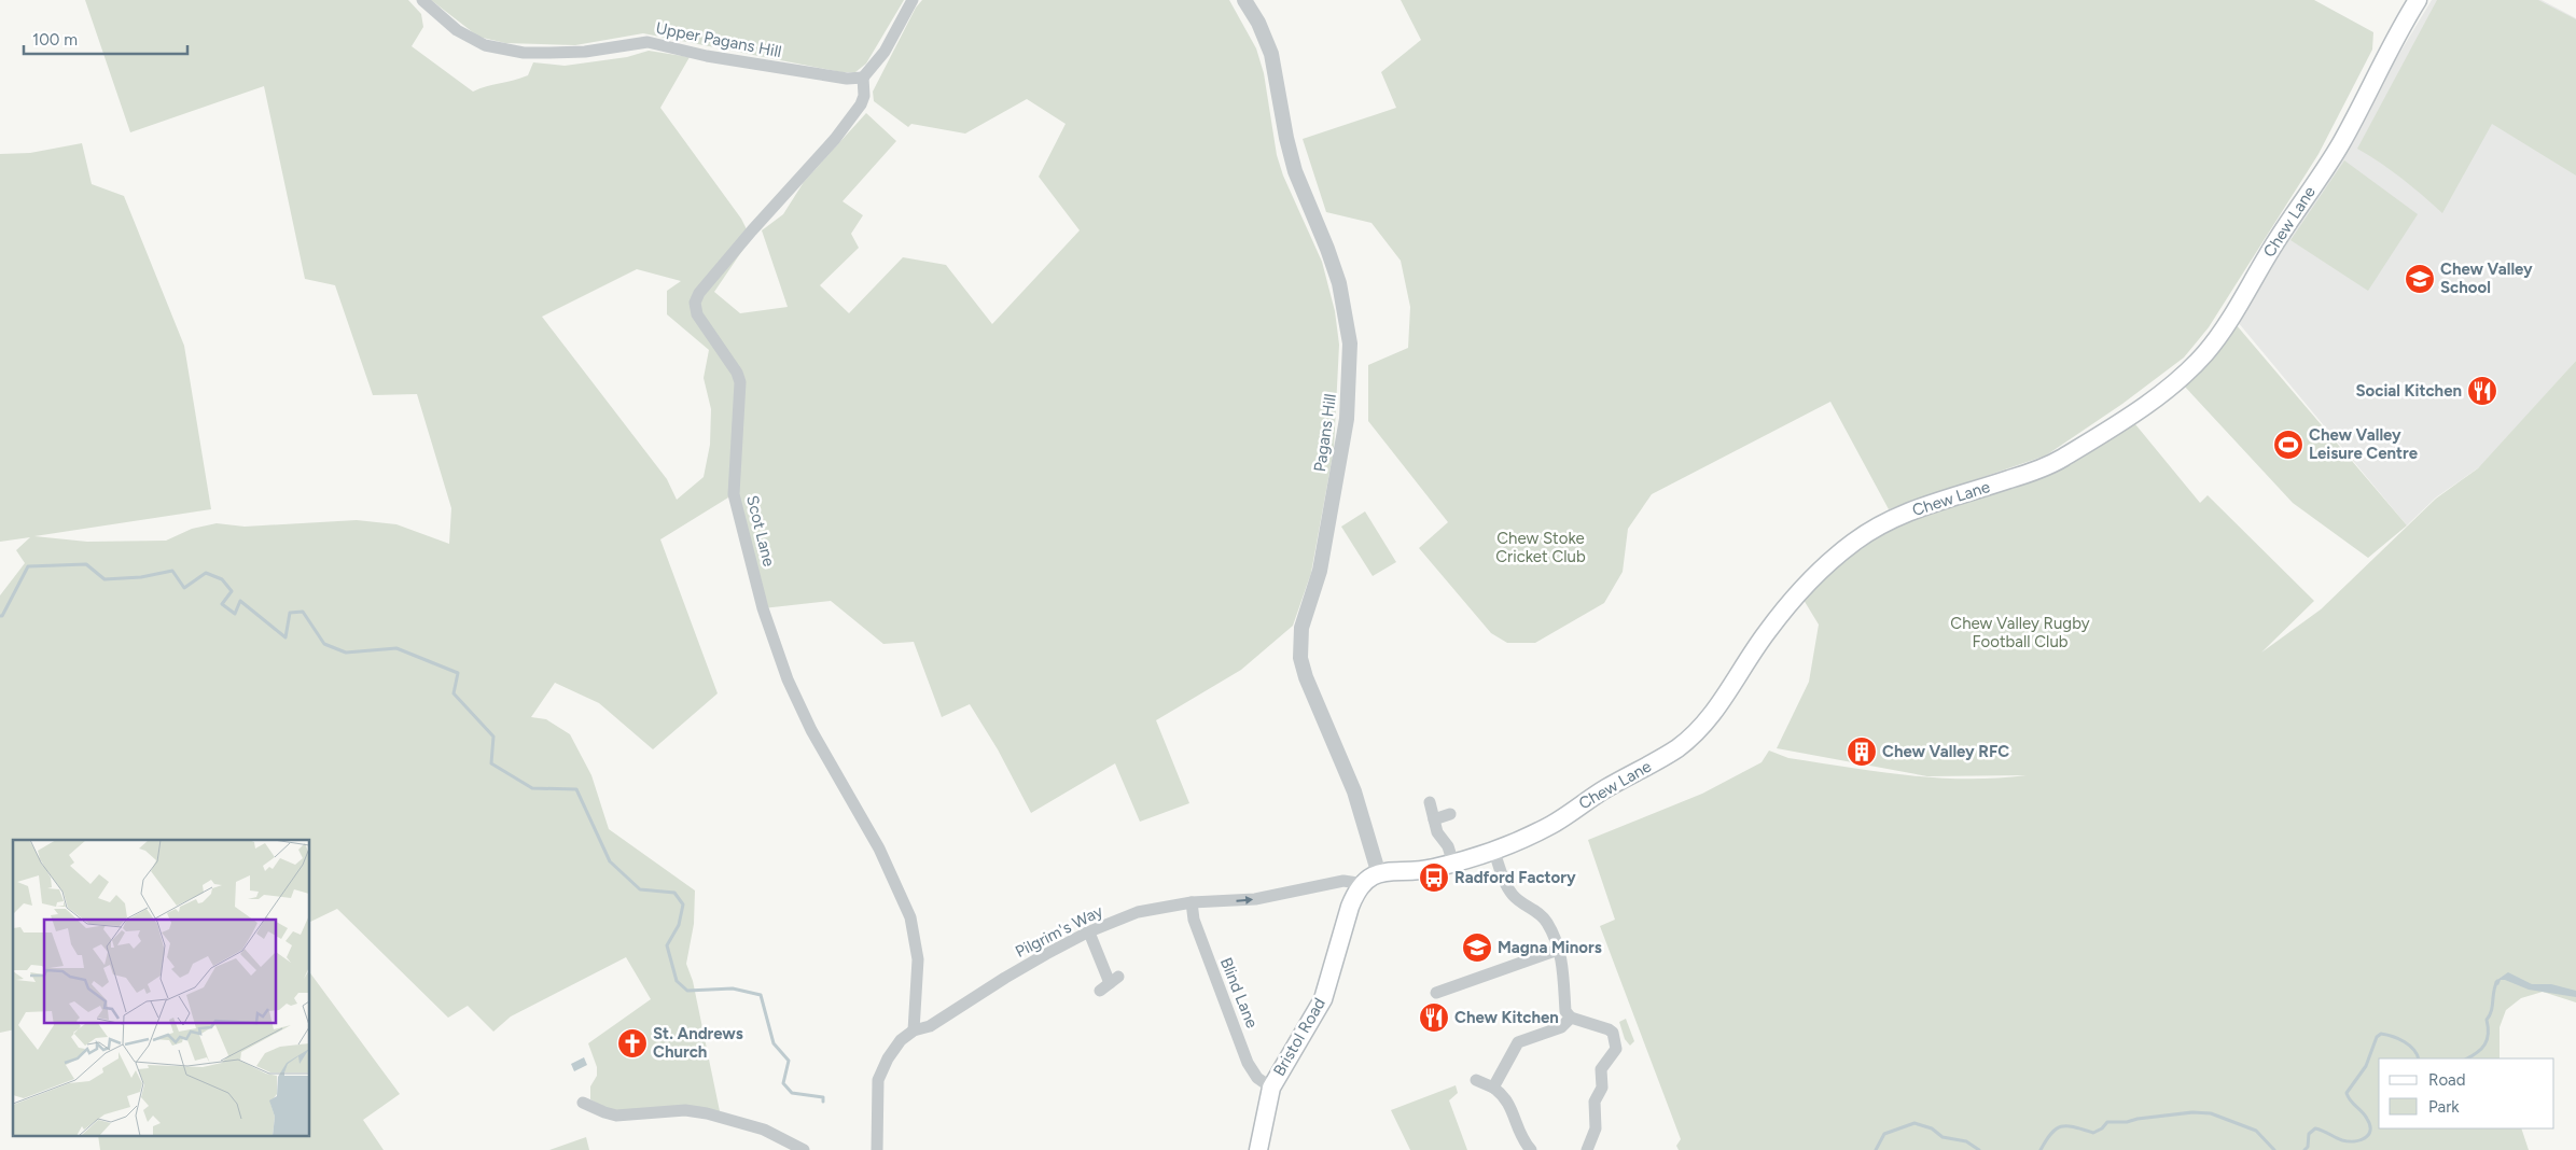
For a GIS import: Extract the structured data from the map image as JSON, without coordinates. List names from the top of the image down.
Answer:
{
  "streets": {
    "main road": ["Chew Lane", "Bristol Road"],
    "street": [
      "Upper Pagans Hill",
      "Pagans Hill",
      "Scot Lane",
      "Pilgrim's Way",
      "Blind Lane"
    ]
  },
  "crossings": [
    ["Upper Pagans Hill", "Scot Lane"],
    ["Chew Lane", "Pagans Hill"],
    ["Chew Lane", "Bristol Road"],
    ["Pagans Hill", "Bristol Road"],
    ["Scot Lane", "Pilgrim's Way"],
    ["Pilgrim's Way", "Blind Lane"],
    ["Pilgrim's Way", "Bristol Road"],
    ["Blind Lane", "Bristol Road"]
  ],
  "parks": ["Chew Stoke Cricket Club", "Chew Valley Rugby Football Club"],
  "places": {
    "school or university": ["Chew Valley School", "Magna Minors"],
    "restaurant": ["Social Kitchen", "Chew Kitchen"],
    "sports": ["Chew Valley Leisure Centre"],
    "building": ["Chew Valley RFC"],
    "bus stop": ["Radford Factory"],
    "church": ["St. Andrews Church"]
  },
  "legend": ["Road", "Park"],
  "scale_bar": "100 m"
}
